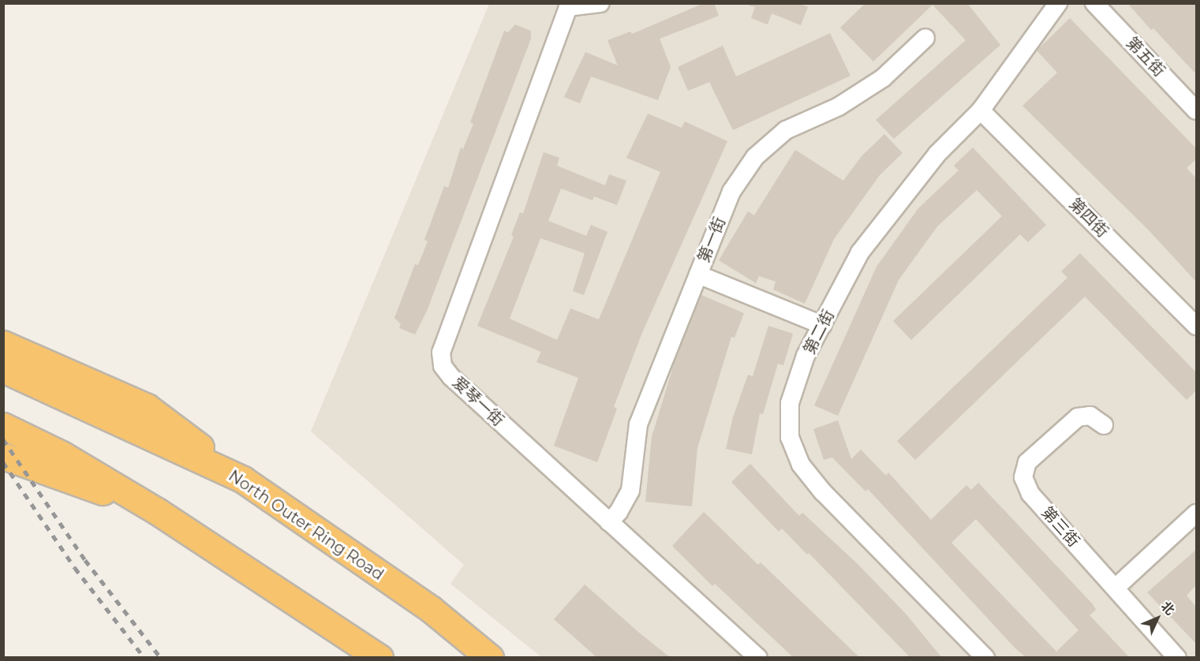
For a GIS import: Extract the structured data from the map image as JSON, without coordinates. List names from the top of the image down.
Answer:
{
  "streets": {
    "highway": ["North Outer Ring Road"],
    "street": [
      "第五街",
      "第四街",
      "第一街",
      "第二街",
      "爱琴一街",
      "第三街"
    ]
  },
  "crossings": [
    ["第四街", "第二街"],
    ["第一街", "爱琴一街"]
  ],
  "north": "top right"
}
